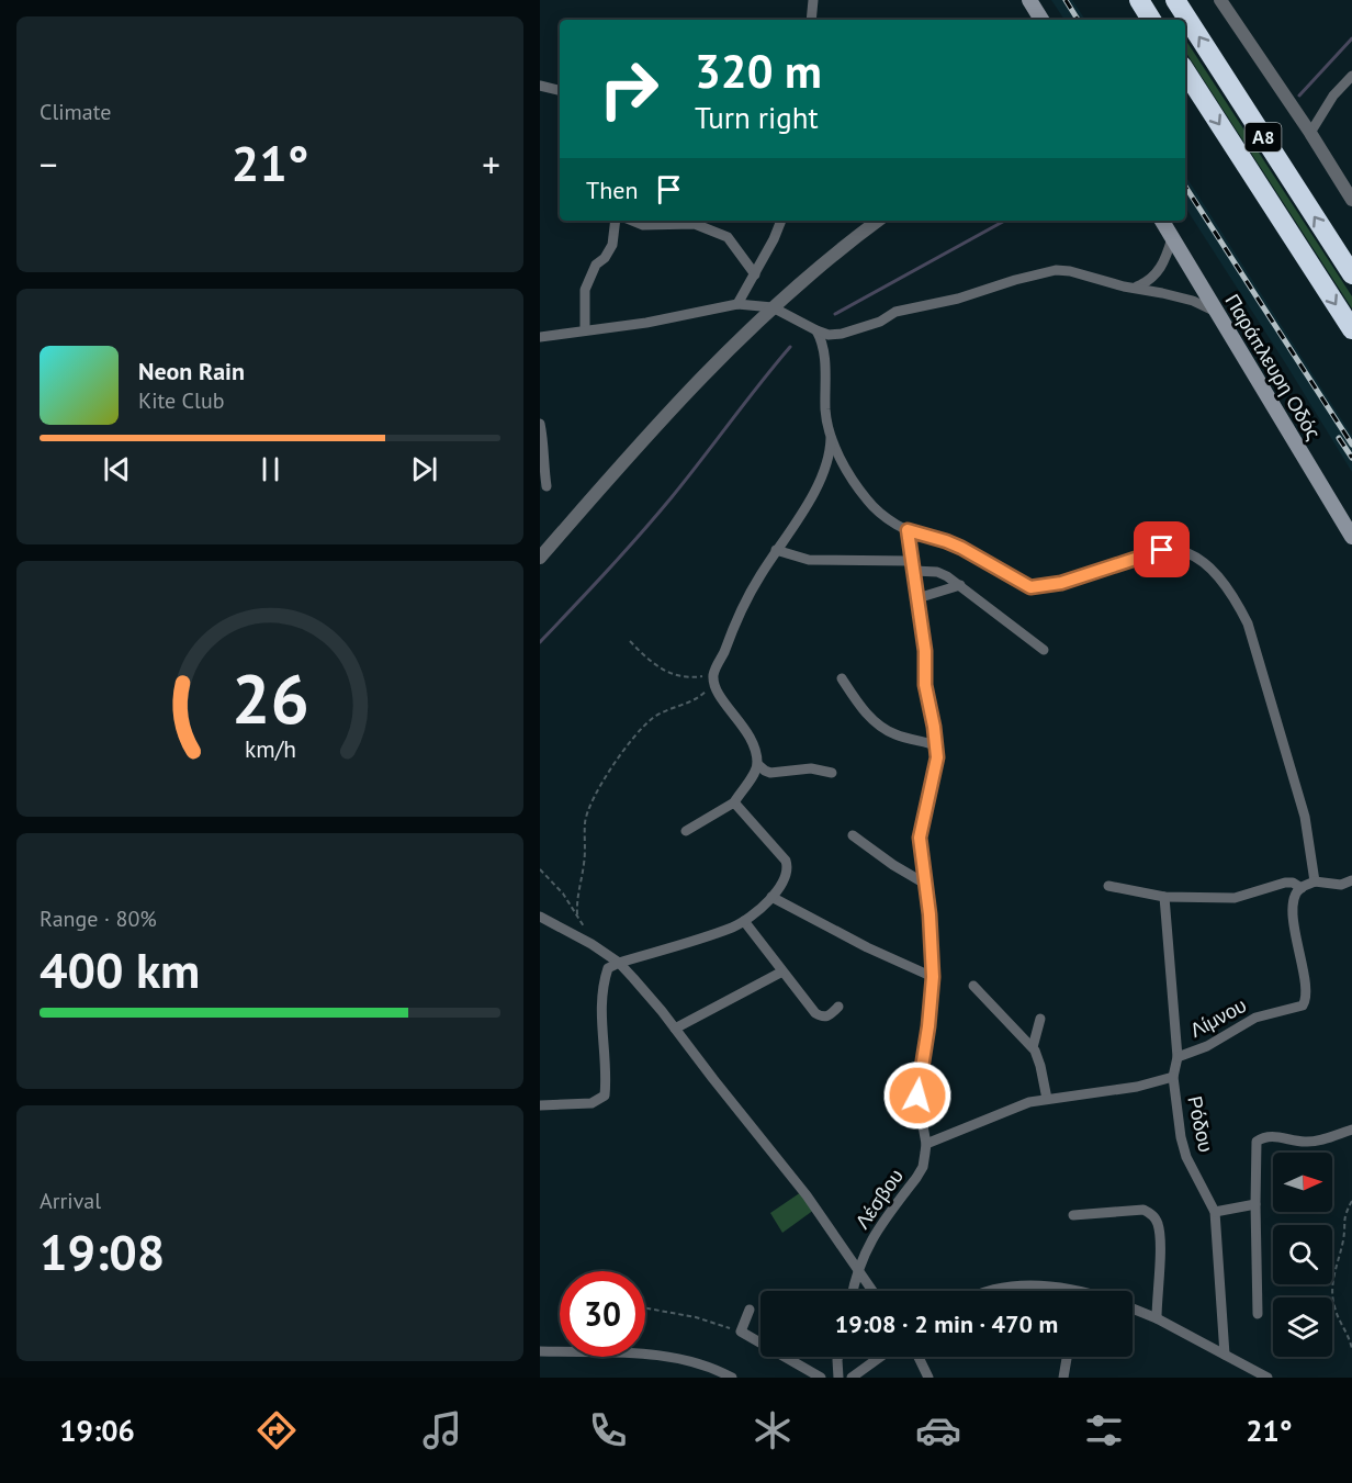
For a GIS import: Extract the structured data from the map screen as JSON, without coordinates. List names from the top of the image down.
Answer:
{
  "streets": {
    "highway": ["Α8"],
    "main road": ["Παράπλευρη Οδός"],
    "street": ["Λίμνου", "Ρόδου", "Λέσβου"]
  },
  "crossings": [
    ["Λίμνου", "Ρόδου"]
  ],
  "north": "right",
  "page": {
    "tile": [
      "Climate",
      ["Range · 80%", "400 km"],
      ["Arrival", "19:08"]
    ],
    "turn": ["320 m", "Turn right"],
    "heat": ["−", "21°", "+"],
    "then": "Then",
    "song": ["Neon Rain", "Kite Club"],
    "limit": "30",
    "trip": "19:08 · 2 min · 470 m",
    "tabs": ["19:06", "21°"],
    "gauge": ["26", "km/h"]
  }
}
